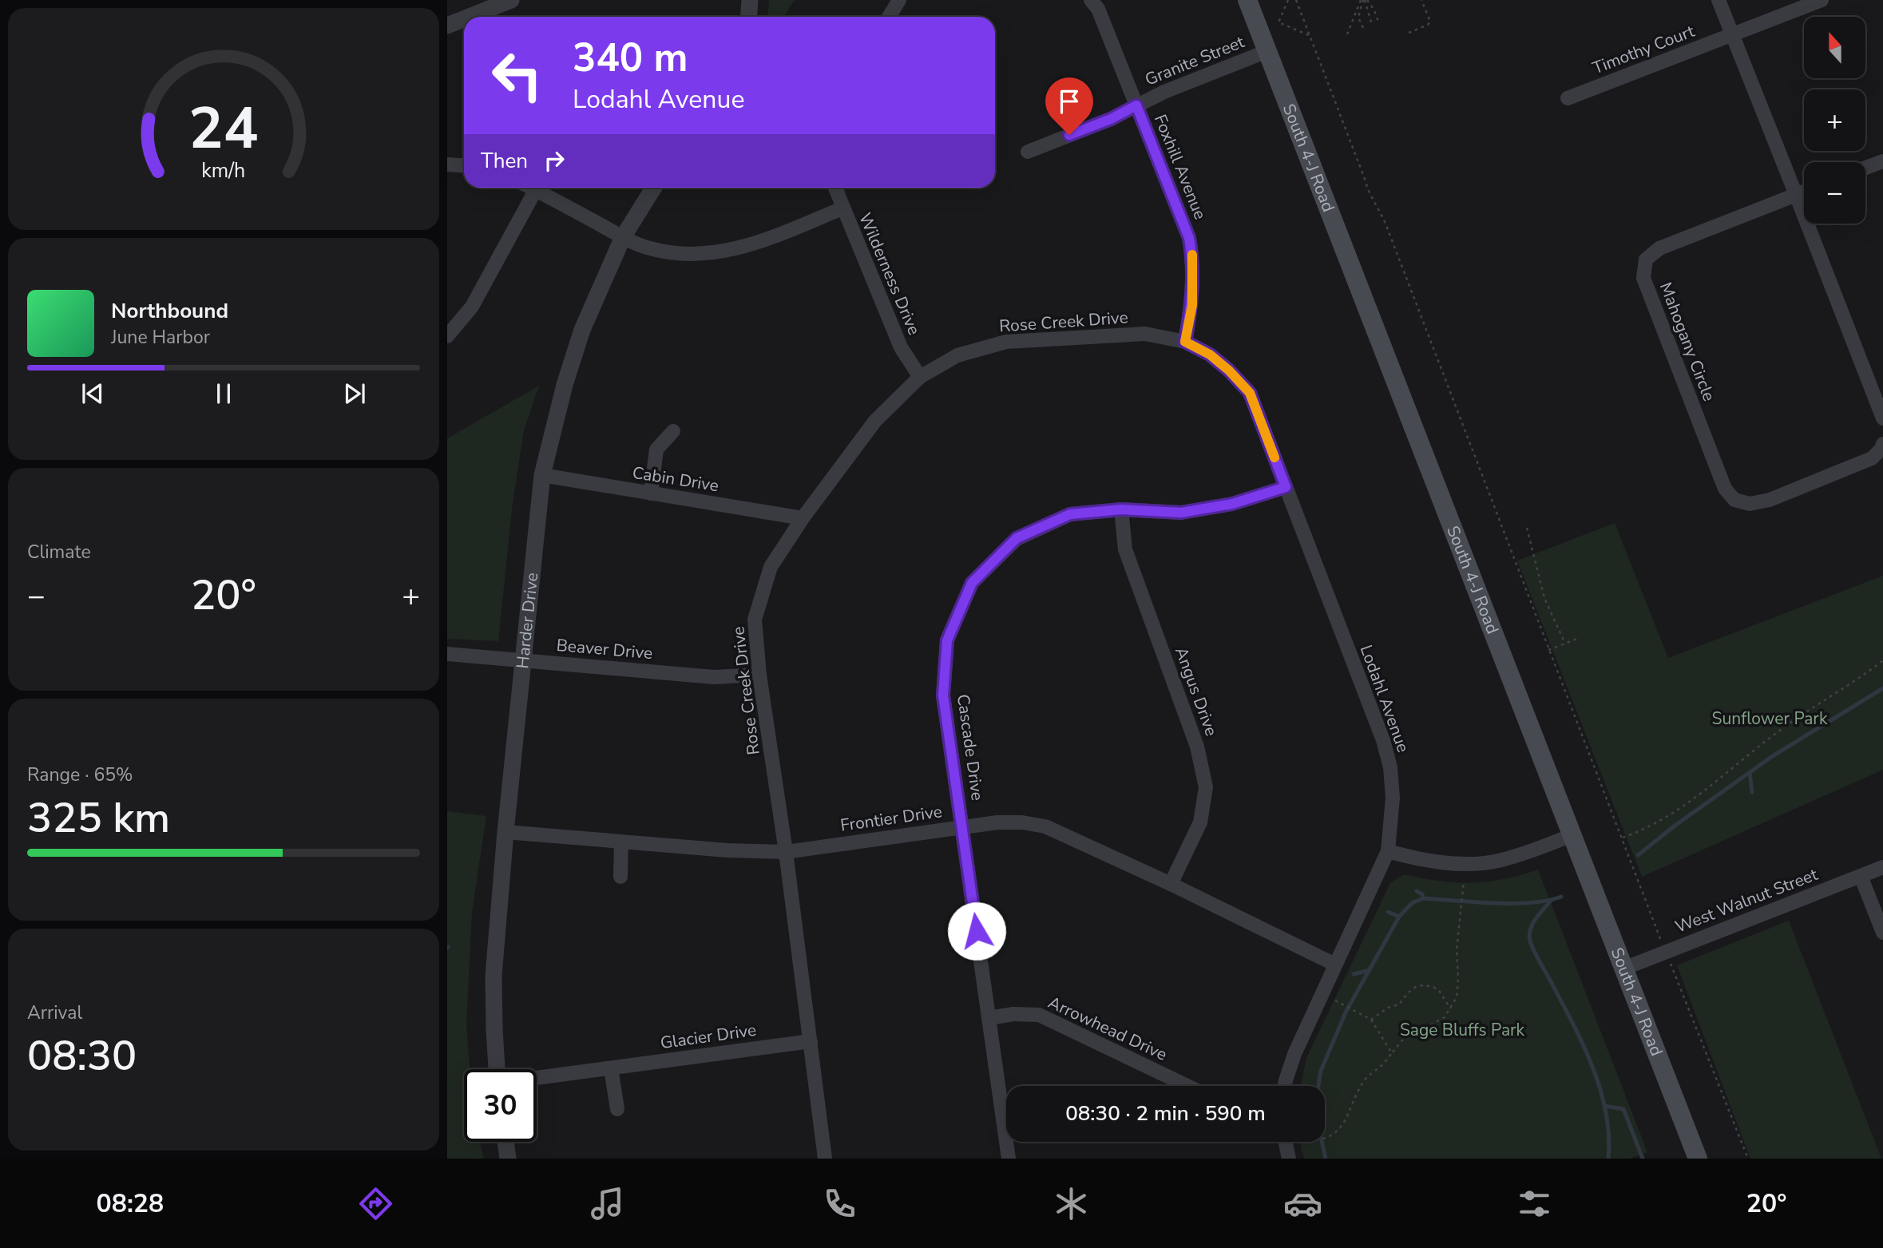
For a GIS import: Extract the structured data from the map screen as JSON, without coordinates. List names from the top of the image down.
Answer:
{
  "streets": {
    "main road": ["South 4-J Road"],
    "street": [
      "Timothy Court",
      "Granite Street",
      "Foxhill Avenue",
      "Wilderness Drive",
      "Rose Creek Drive",
      "Mahogany Circle",
      "Cabin Drive",
      "Harder Drive",
      "Beaver Drive",
      "Angus Drive",
      "Lodahl Avenue",
      "Cascade Drive",
      "Frontier Drive",
      "West Walnut Street",
      "Arrowhead Drive",
      "Glacier Drive"
    ]
  },
  "crossings": [
    ["Granite Street", "South 4-J Road"],
    ["Granite Street", "Foxhill Avenue"],
    ["South 4-J Road", "West Walnut Street"],
    ["Foxhill Avenue", "Rose Creek Drive"],
    ["Foxhill Avenue", "Lodahl Avenue"],
    ["Wilderness Drive", "Rose Creek Drive"],
    ["Rose Creek Drive", "Cabin Drive"],
    ["Rose Creek Drive", "Beaver Drive"],
    ["Rose Creek Drive", "Lodahl Avenue"],
    ["Rose Creek Drive", "Frontier Drive"],
    ["Rose Creek Drive", "Glacier Drive"],
    ["Cabin Drive", "Harder Drive"],
    ["Harder Drive", "Beaver Drive"],
    ["Harder Drive", "Frontier Drive"],
    ["Angus Drive", "Cascade Drive"],
    ["Angus Drive", "Frontier Drive"],
    ["Lodahl Avenue", "Cascade Drive"],
    ["Lodahl Avenue", "Frontier Drive"],
    ["Cascade Drive", "Frontier Drive"],
    ["Cascade Drive", "Arrowhead Drive"]
  ],
  "parks": ["Sunflower Park", "Sage Bluffs Park"],
  "north": "top",
  "page": {
    "map_buttons": ["+", "−"],
    "turn": ["340 m", "Lodahl Avenue"],
    "then": "Then",
    "song": ["Northbound", "June Harbor"],
    "tile": [
      "Climate",
      ["Range · 65%", "325 km"],
      ["Arrival", "08:30"]
    ],
    "heat": ["−", "20°", "+"],
    "limit": "30",
    "trip": "08:30 · 2 min · 590 m",
    "tabs": ["08:28", "20°"],
    "gauge": ["24", "km/h"]
  }
}
